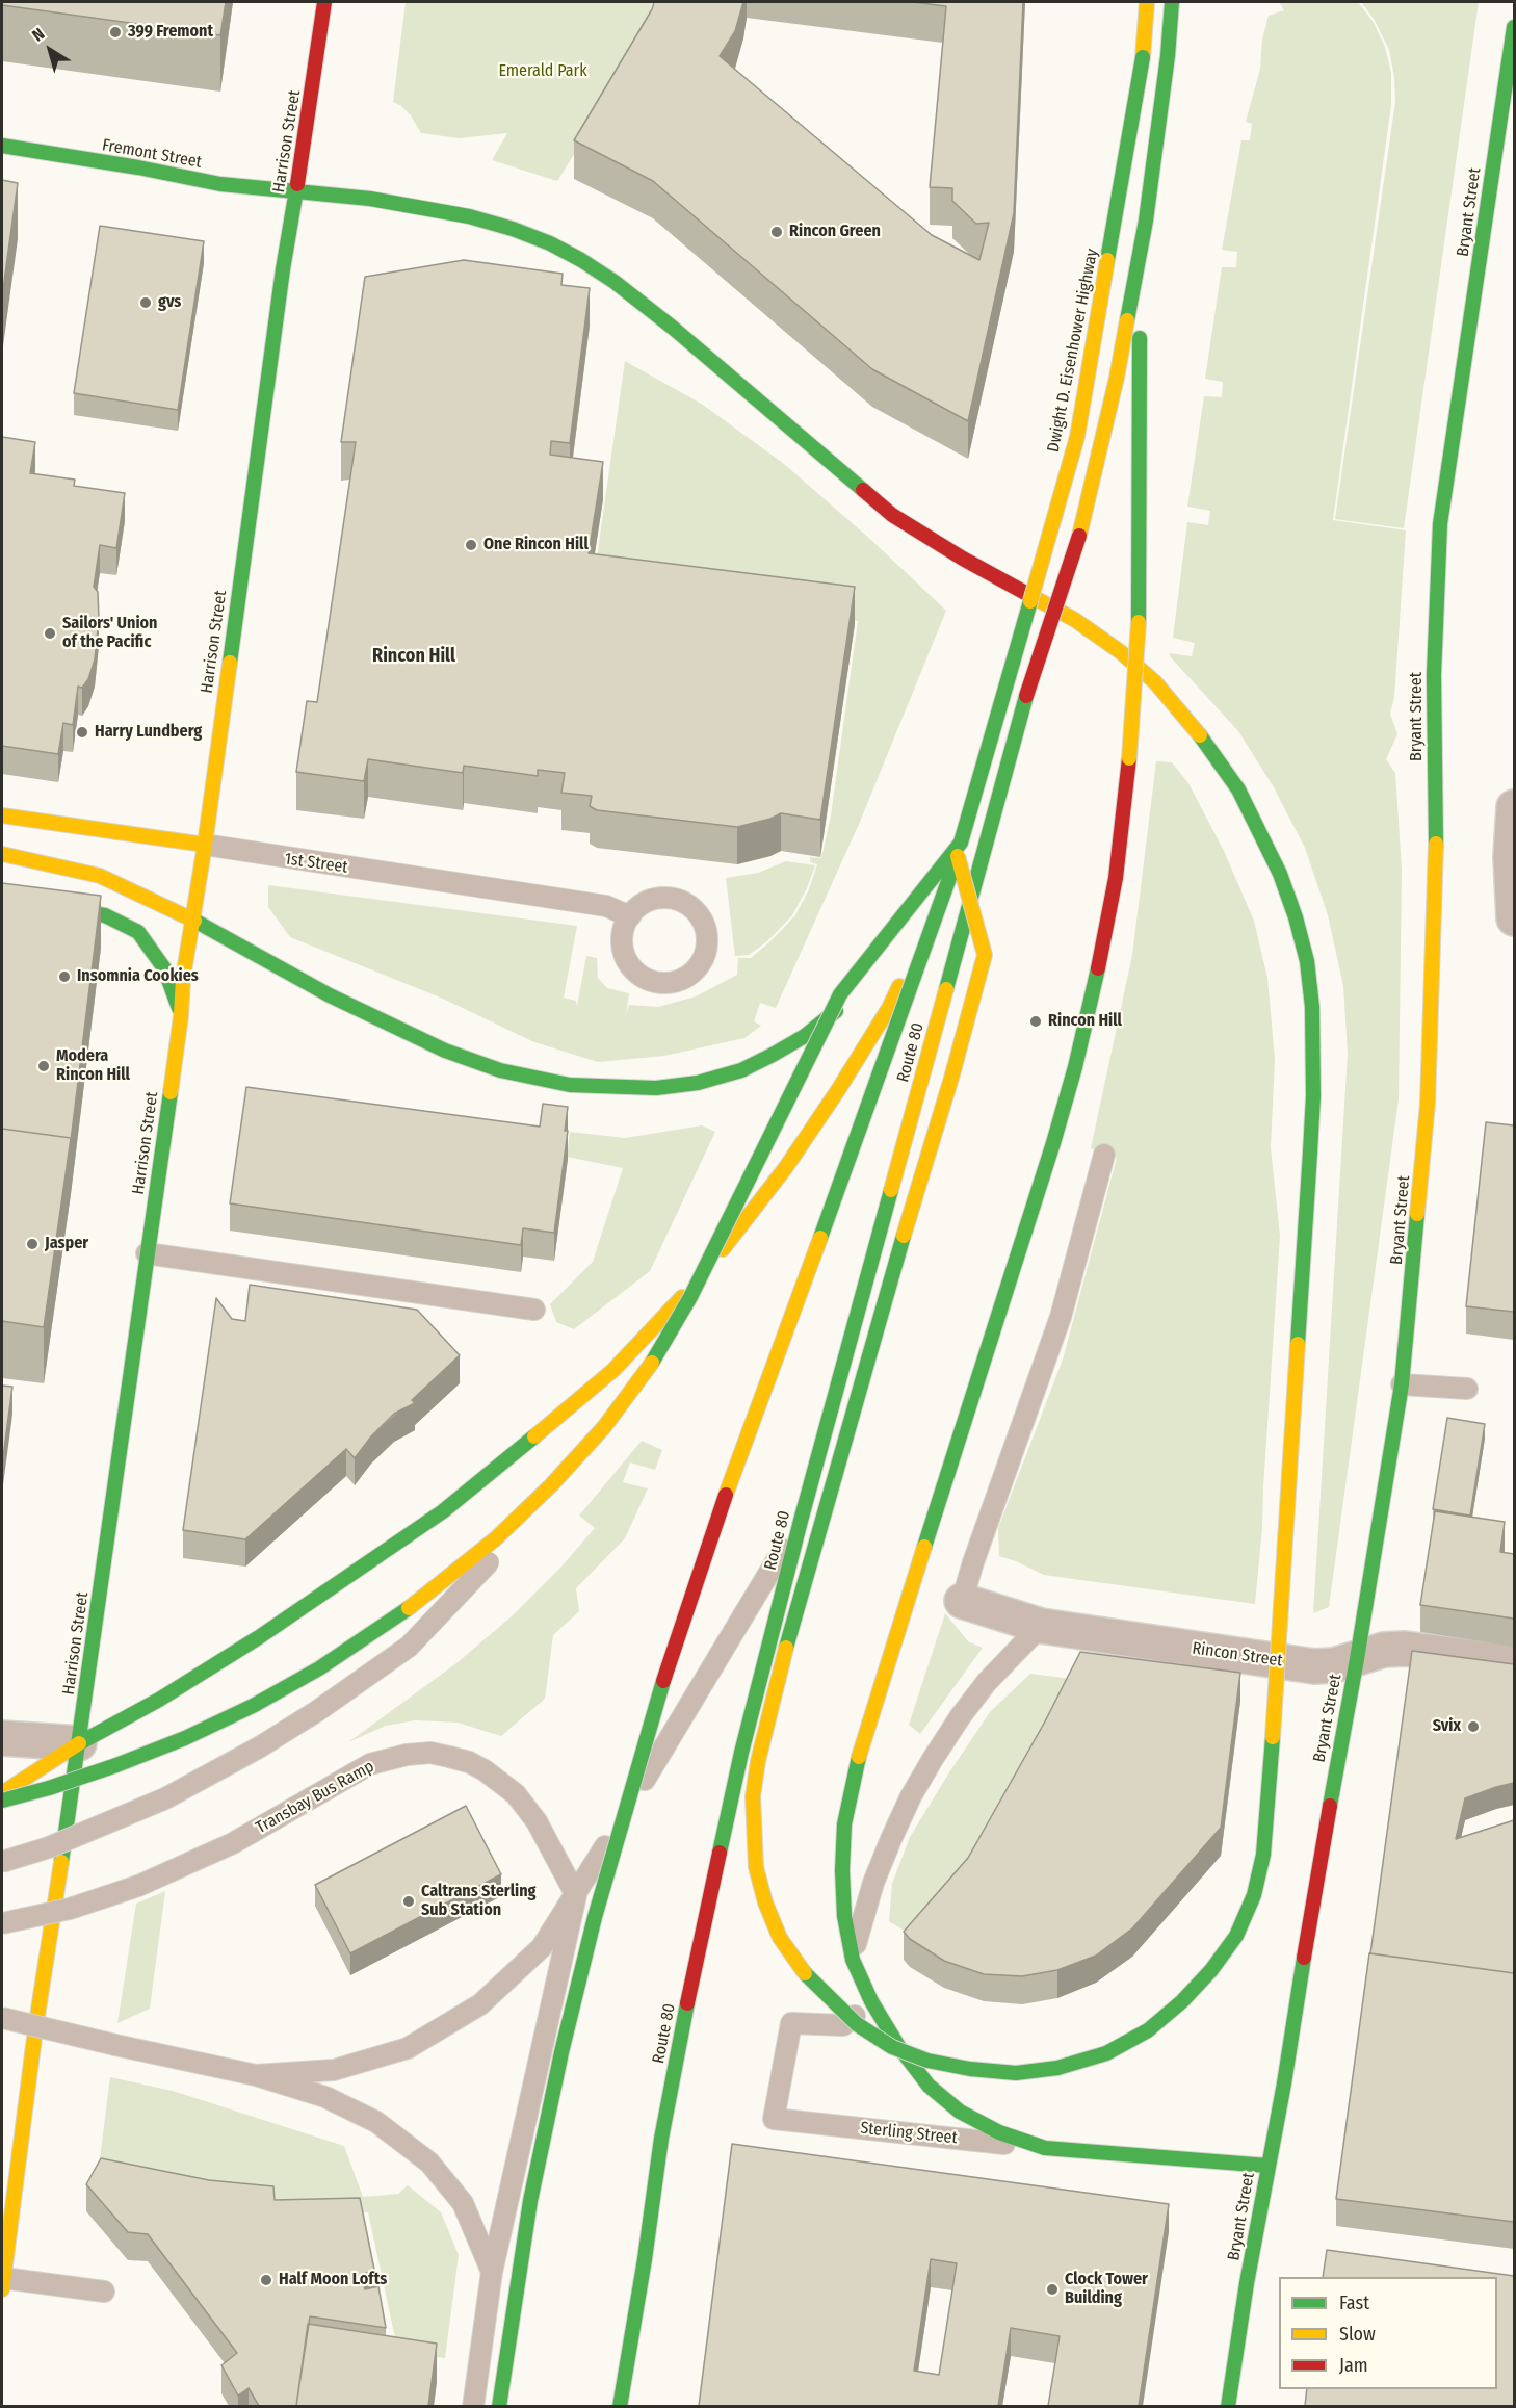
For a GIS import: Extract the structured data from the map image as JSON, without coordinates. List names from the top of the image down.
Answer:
{
  "streets": {
    "main road": [
      "Harrison Street",
      "Fremont Street",
      "Bryant Street",
      "Dwight D. Eisenhower Highway",
      "1st Street",
      "Route 80"
    ],
    "street": ["Rincon Street"],
    "lane": ["Transbay Bus Ramp", "Sterling Street"]
  },
  "crossings": [
    ["Harrison Street", "Fremont Street"],
    ["Harrison Street", "1st Street"],
    ["Fremont Street", "Dwight D. Eisenhower Highway"],
    ["Fremont Street", "Route 80"],
    ["Bryant Street", "Rincon Street"],
    ["Dwight D. Eisenhower Highway", "Route 80"]
  ],
  "districts": ["Rincon Hill"],
  "parks": ["Emerald Park"],
  "places": [
    "399 Fremont",
    "Rincon Green",
    "gvs",
    "One Rincon Hill",
    "Sailors' Union of the Pacific",
    "Harry Lundberg",
    "Insomnia Cookies",
    "Rincon Hill",
    "Modera Rincon Hill",
    "Jasper",
    "Svix",
    "Caltrans Sterling Sub Station",
    "Half Moon Lofts",
    "Clock Tower Building"
  ],
  "legend": ["Fast", "Slow", "Jam"],
  "north": "top left"
}
